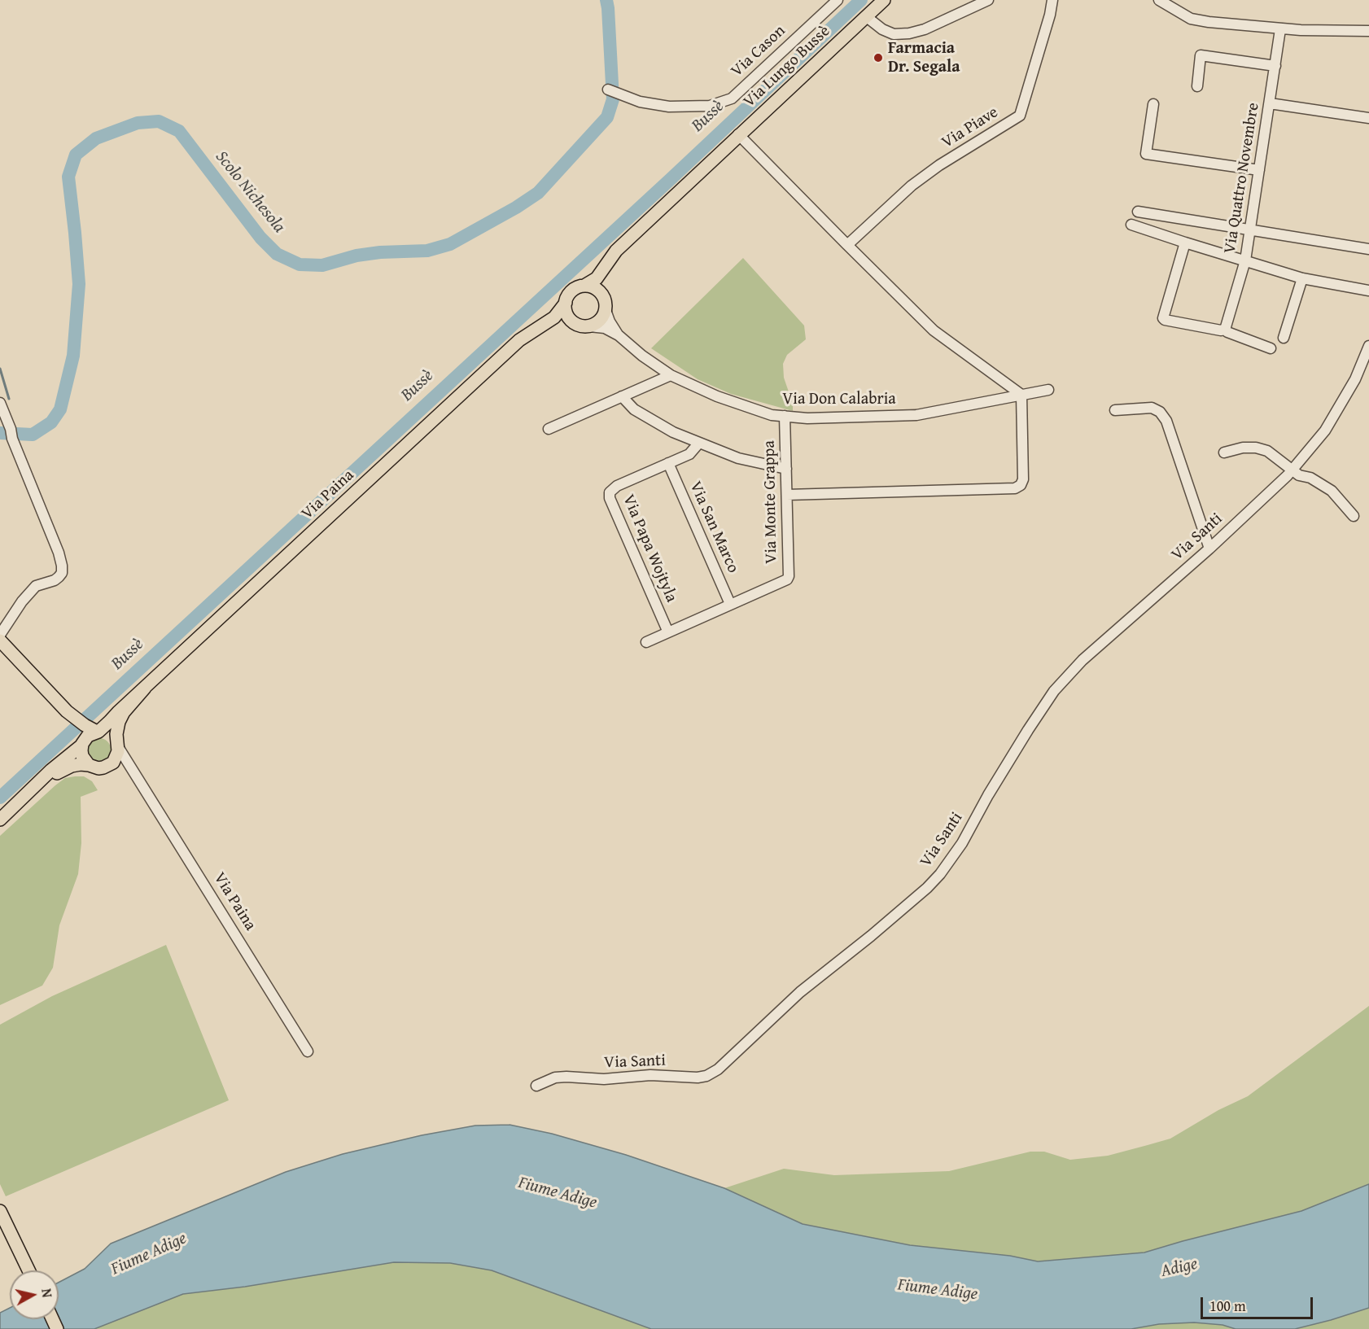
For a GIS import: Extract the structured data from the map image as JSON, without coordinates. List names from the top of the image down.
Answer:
{
  "streets": {
    "main road": ["Via Lungo Bussè", "Via Paina"],
    "street": [
      "Via Cason",
      "Via Piave",
      "Via Quattro Novembre",
      "Via Don Calabria",
      "Via Monte Grappa",
      "Via San Marco",
      "Via Santi",
      "Via Papa Wojtyla"
    ]
  },
  "crossings": [
    ["Via Lungo Bussè", "Via Don Calabria"],
    ["Via Lungo Bussè", "Via Paina"],
    ["Via Don Calabria", "Via Paina"],
    ["Via Don Calabria", "Via Monte Grappa"],
    ["Via Monte Grappa", "Via San Marco"],
    ["Via Monte Grappa", "Via Papa Wojtyla"],
    ["Via San Marco", "Via Papa Wojtyla"]
  ],
  "water": [
    "Bussè",
    "Scolo Nichesola",
    "Fiume Adige",
    "Adige"
  ],
  "places": ["Farmacia Dr. Segala"],
  "scale_bar": "100 m",
  "north": "right"
}
